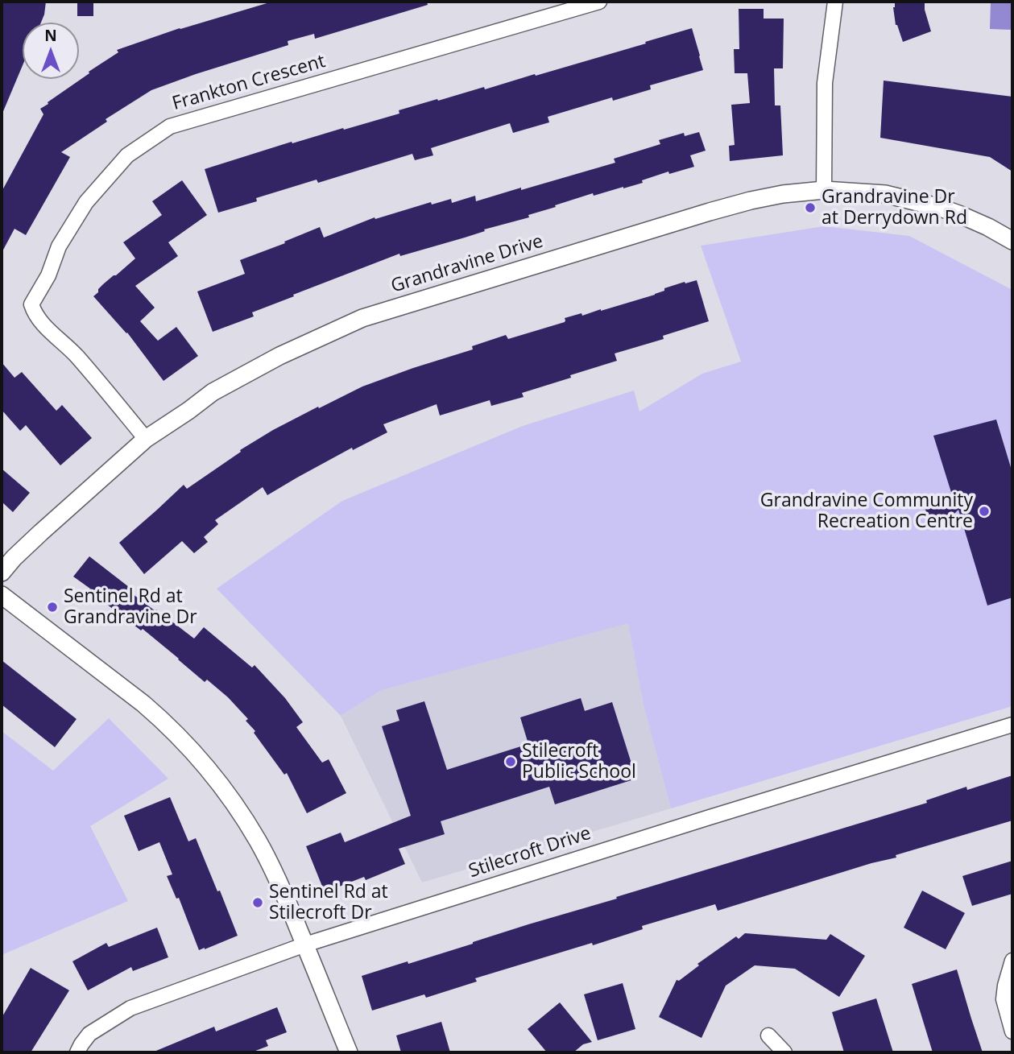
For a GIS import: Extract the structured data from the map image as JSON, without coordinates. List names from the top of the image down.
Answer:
{
  "streets": {
    "street": ["Frankton Crescent", "Grandravine Drive", "Stilecroft Drive"]
  },
  "crossings": [
    ["Frankton Crescent", "Grandravine Drive"]
  ],
  "places": [
    "Grandravine Dr at Derrydown Rd",
    "Grandravine Community Recreation Centre",
    "Sentinel Rd at Grandravine Dr",
    "Stilecroft Public School",
    "Sentinel Rd at Stilecroft Dr"
  ],
  "north": "top"
}
